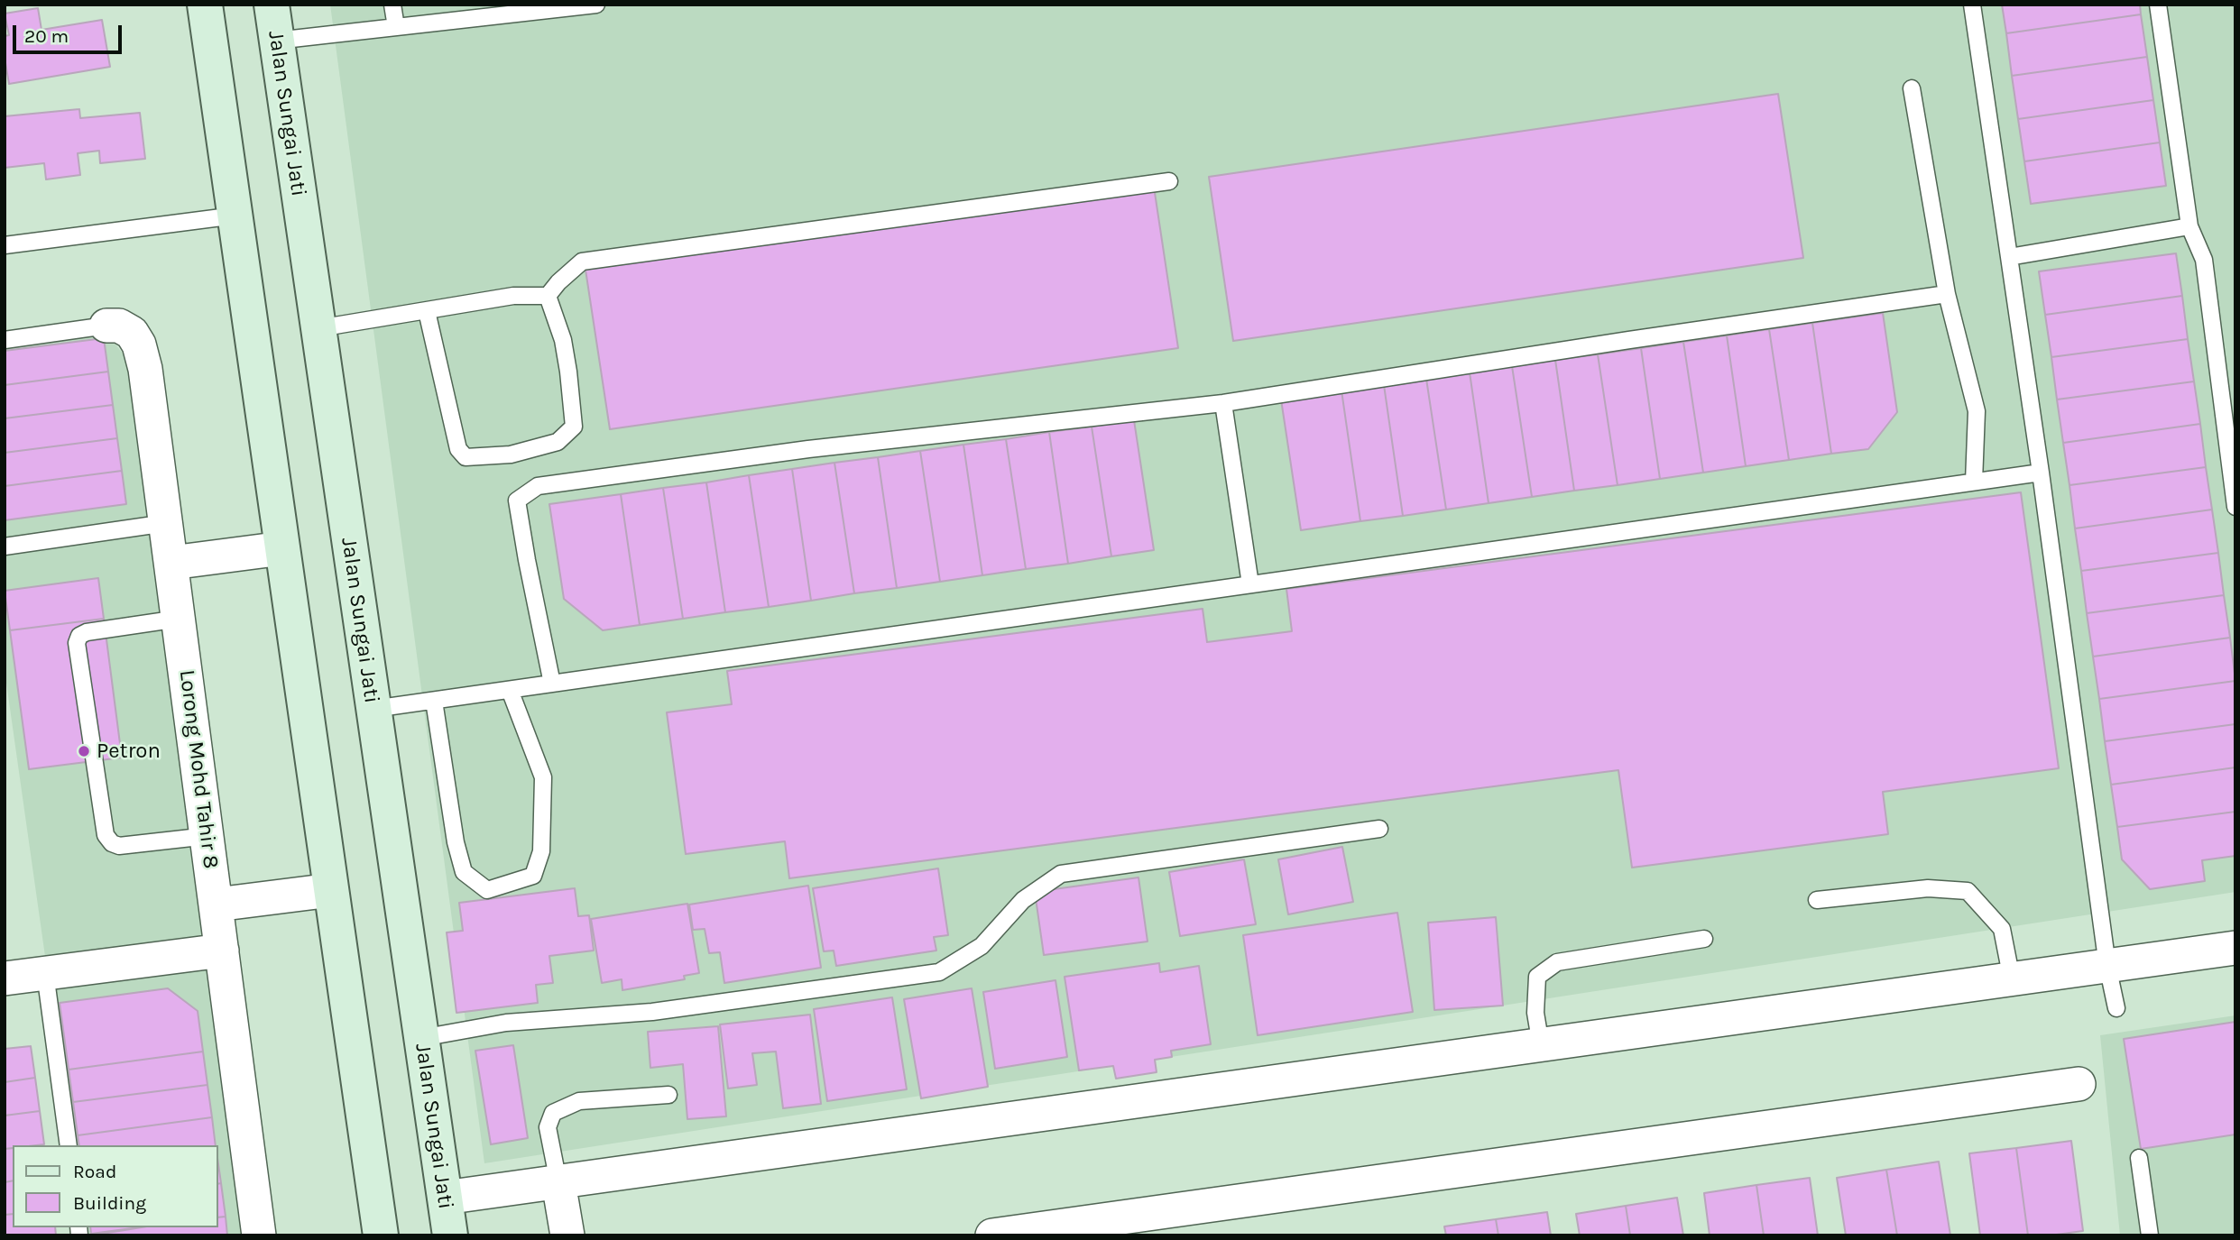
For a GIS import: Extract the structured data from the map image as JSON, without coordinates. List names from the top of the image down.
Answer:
{
  "streets": {
    "main road": ["Jalan Sungai Jati"],
    "street": ["Lorong Mohd Tahir 8"]
  },
  "places": ["Petron"],
  "legend": ["Road", "Building"],
  "scale_bar": "20 m"
}
